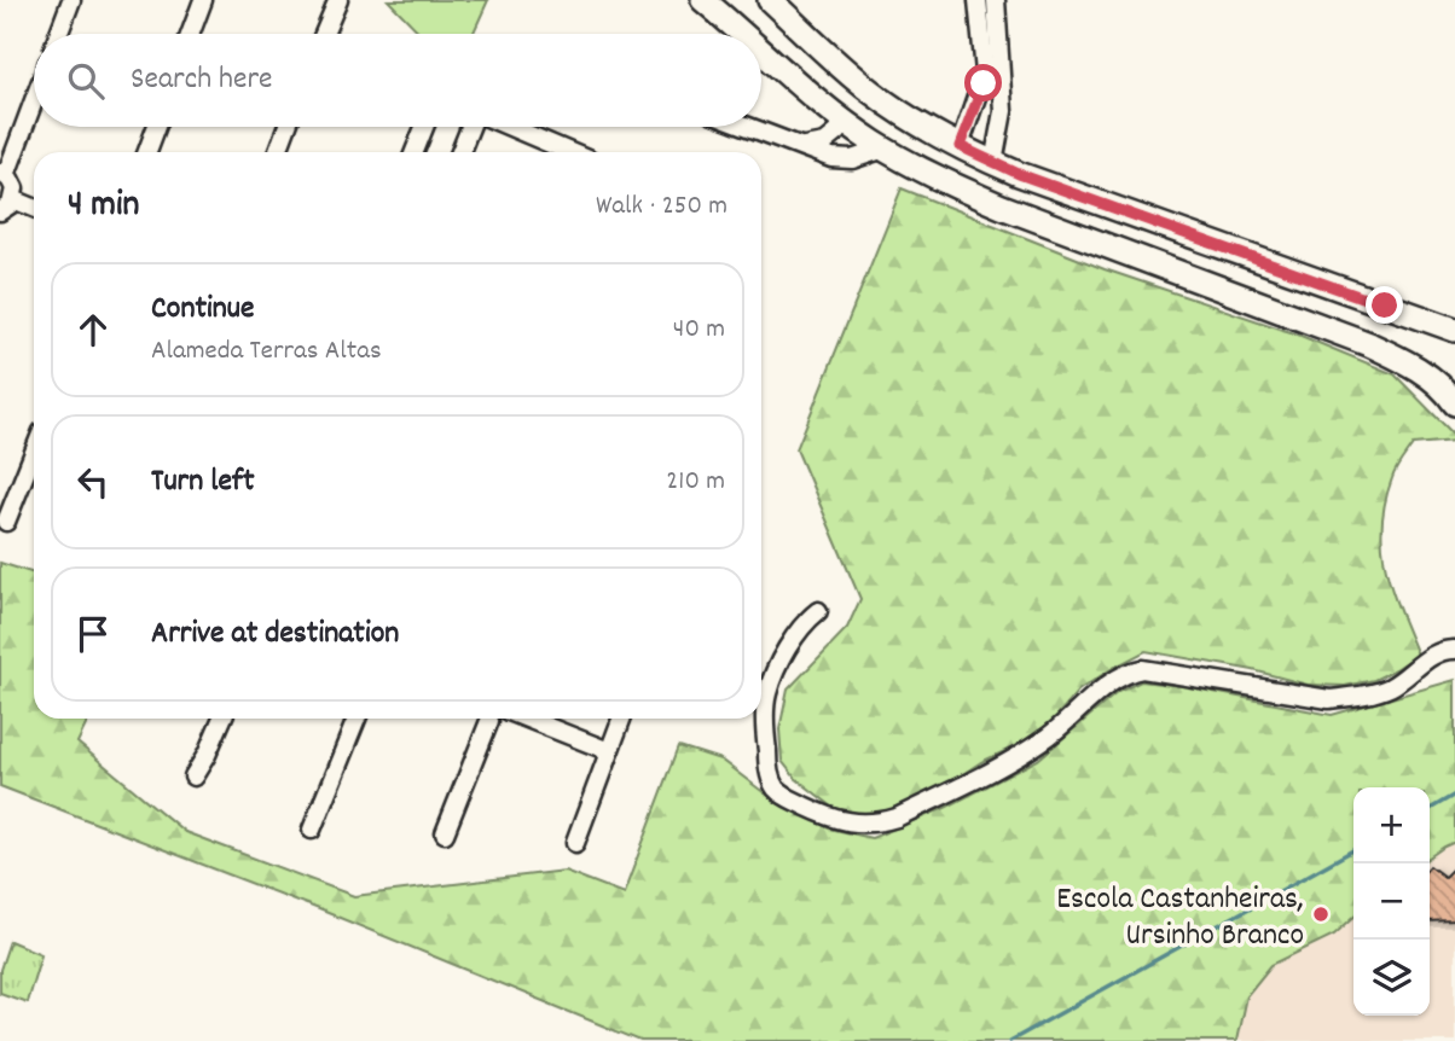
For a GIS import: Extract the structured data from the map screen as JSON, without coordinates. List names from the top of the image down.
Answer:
{
  "places": ["Escola Castanheiras, Ursinho Branco"],
  "page": {
    "search": "Search here",
    "heading": ["4 min", "Walk · 250 m"],
    "list": [
      ["Continue", "Alameda Terras Altas", "40 m"],
      ["Turn left", "210 m"],
      "Arrive at destination"
    ],
    "map_buttons": ["+", "−"]
  }
}
